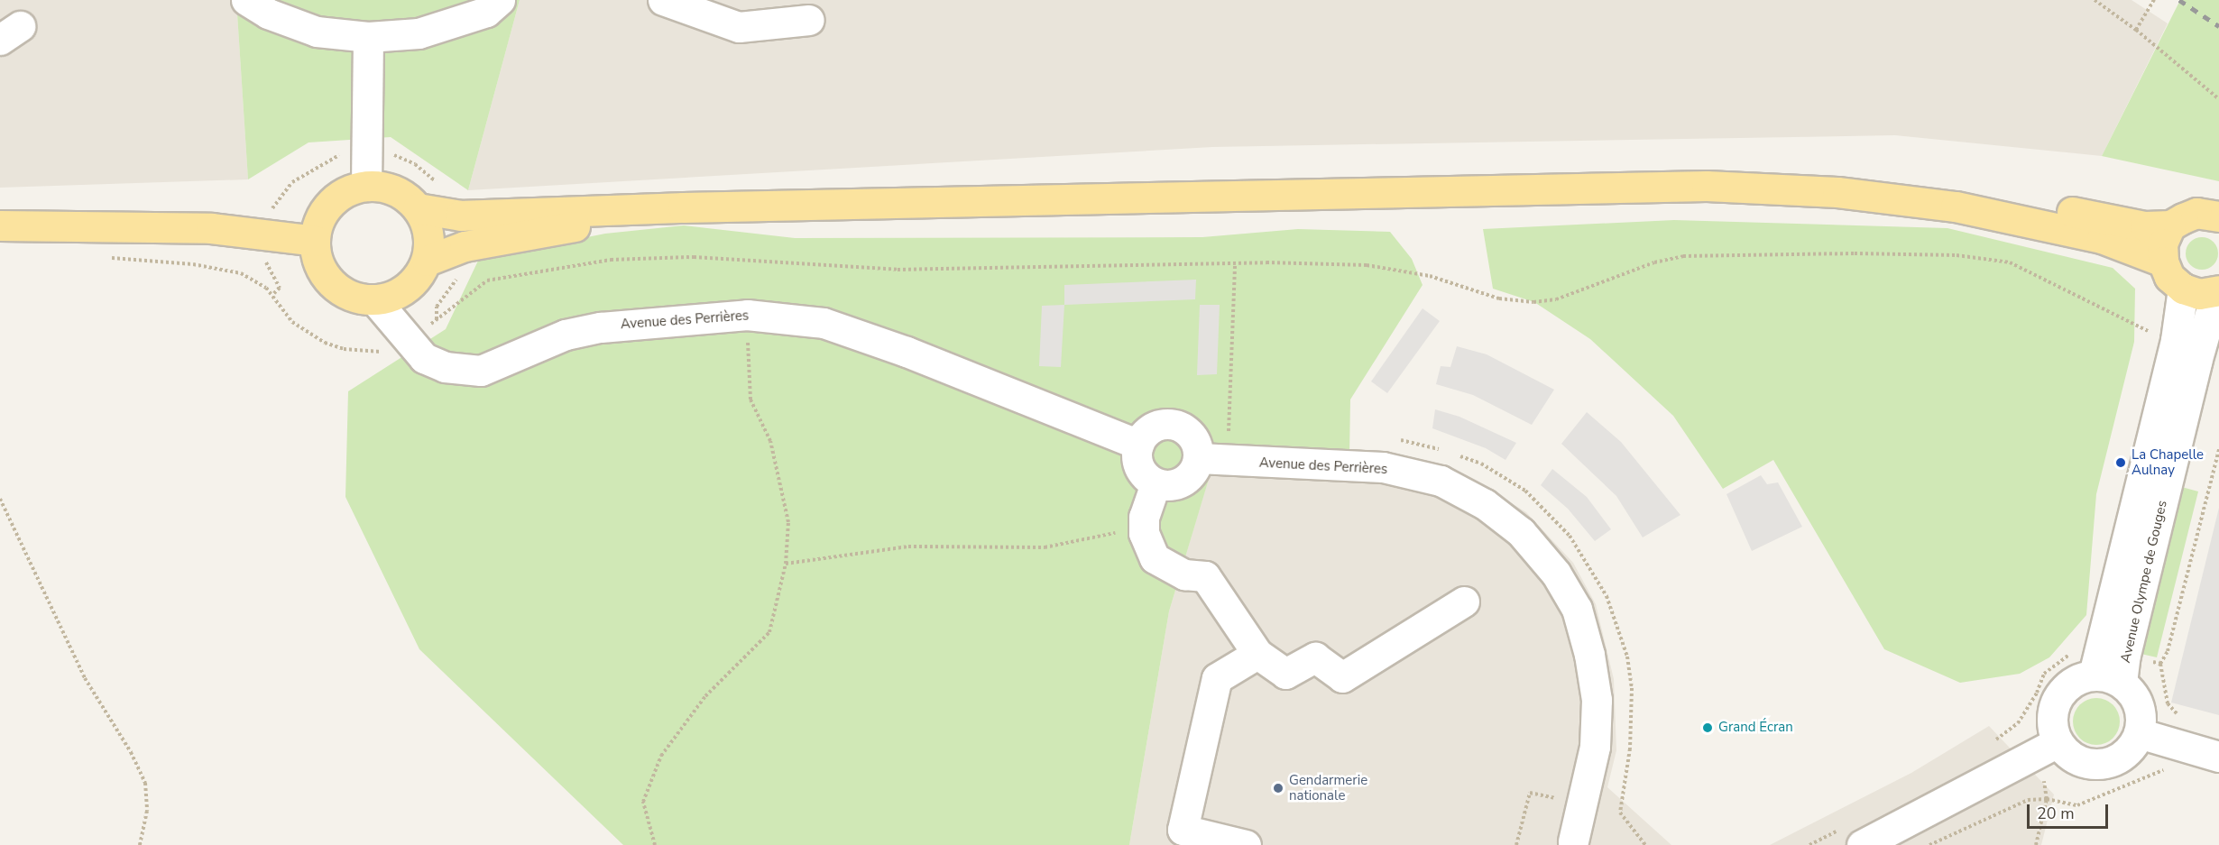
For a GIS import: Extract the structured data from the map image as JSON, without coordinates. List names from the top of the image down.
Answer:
{
  "streets": {
    "street": ["Avenue des Perrières", "Avenue Olympe de Gouges"]
  },
  "places": ["La Chapelle Aulnay", "Grand Écran", "Gendarmerie nationale"],
  "scale_bar": "20 m"
}
